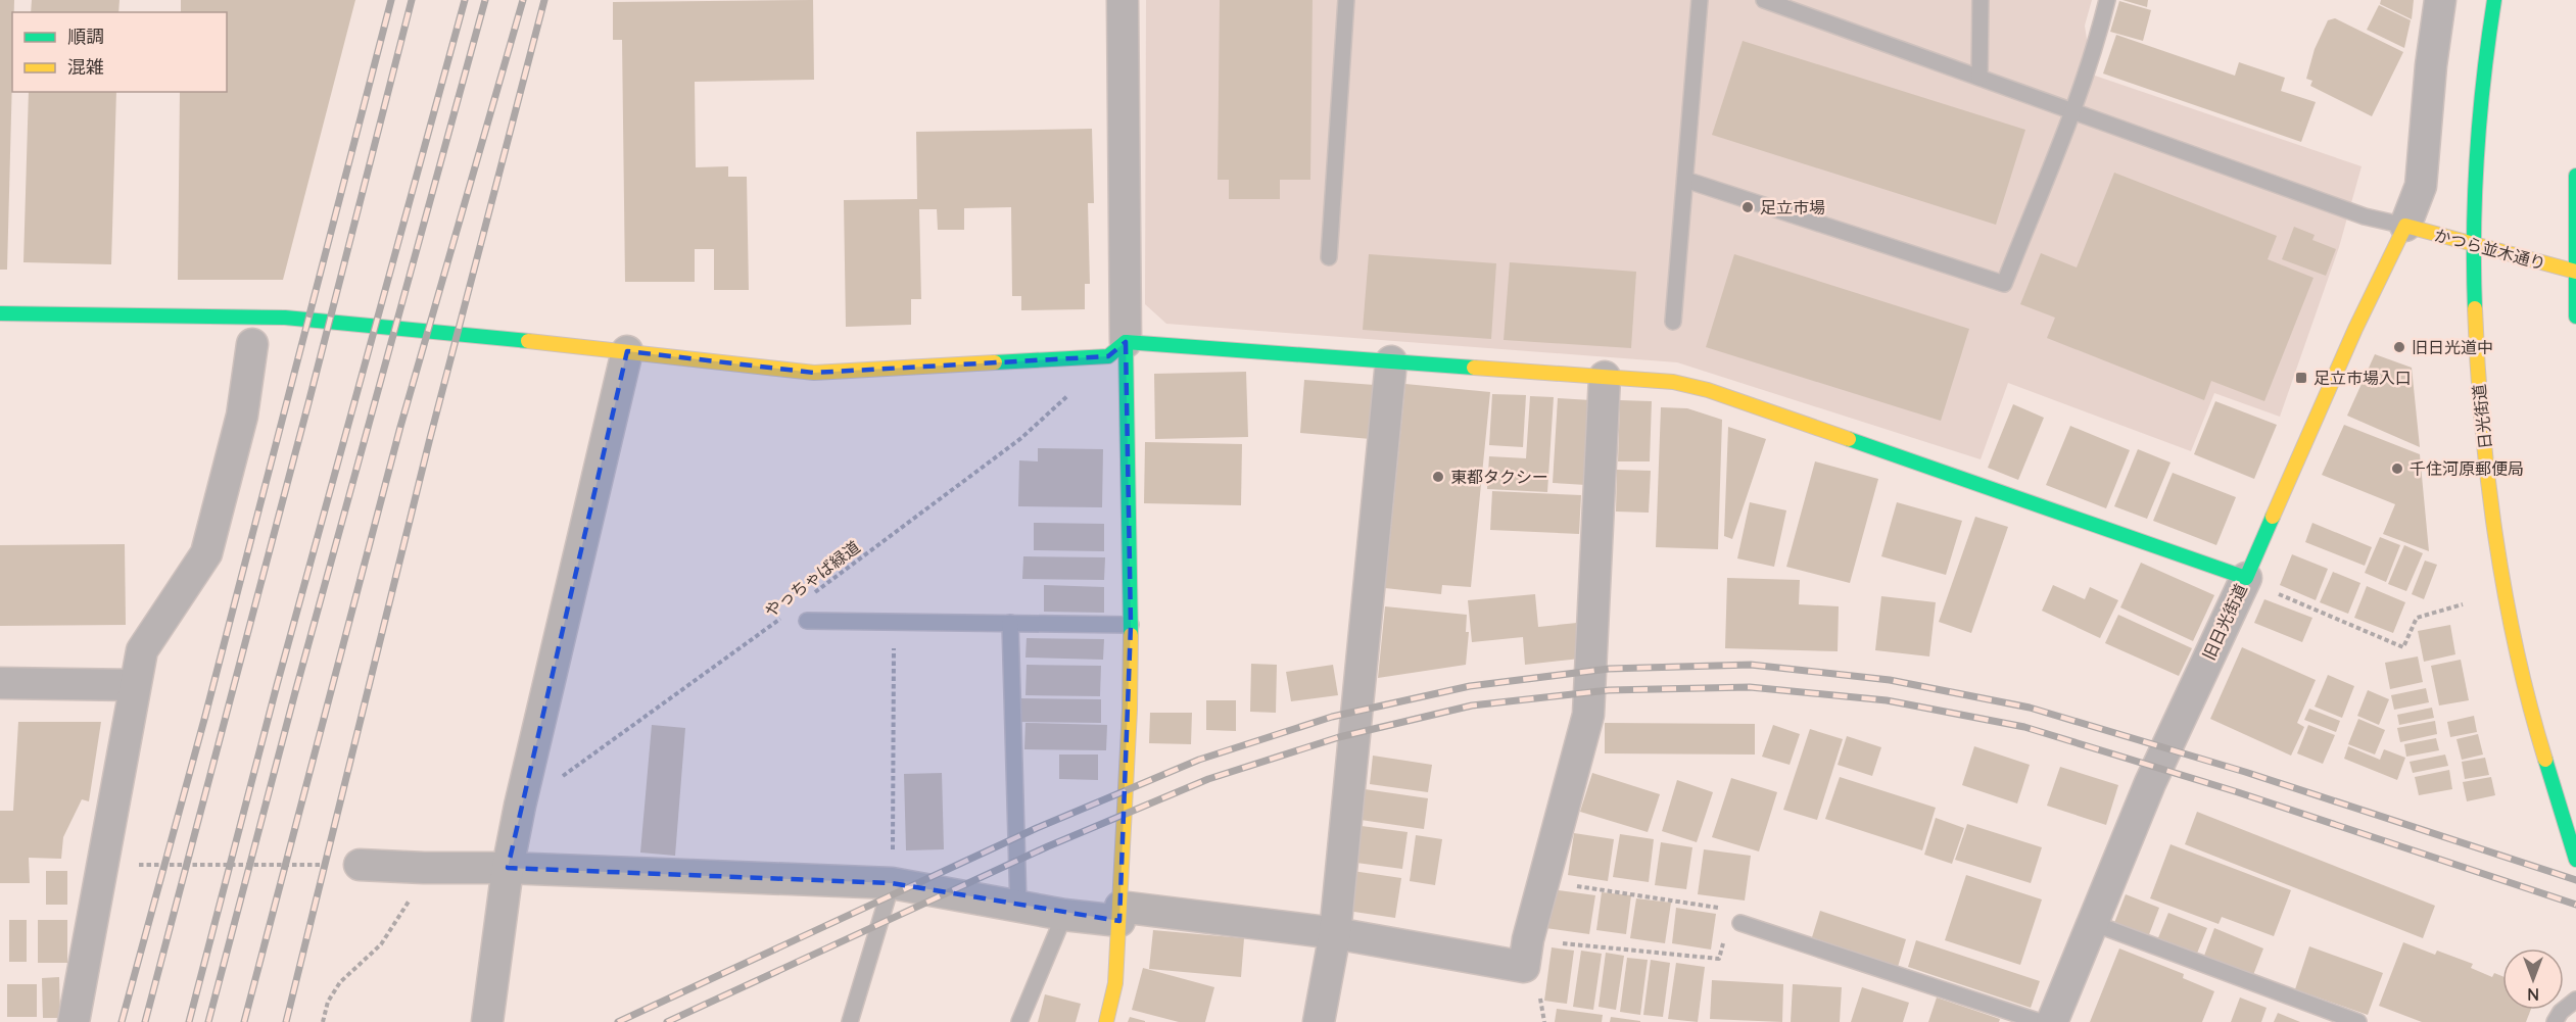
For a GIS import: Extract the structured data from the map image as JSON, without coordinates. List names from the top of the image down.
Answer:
{
  "streets": {
    "main road": ["かつら並木通り", "日光街道", "旧日光街道"],
    "path": ["やっちゃば緑道"]
  },
  "crossings": [
    ["かつら並木通り", "日光街道"],
    ["かつら並木通り", "旧日光街道"]
  ],
  "places": {
    "other": [
      "足立市場",
      "旧日光道中",
      "千住河原郵便局",
      "東都タクシー"
    ],
    "transit": ["足立市場入口"]
  },
  "legend": ["順調", "混雑"],
  "north": "bottom"
}
